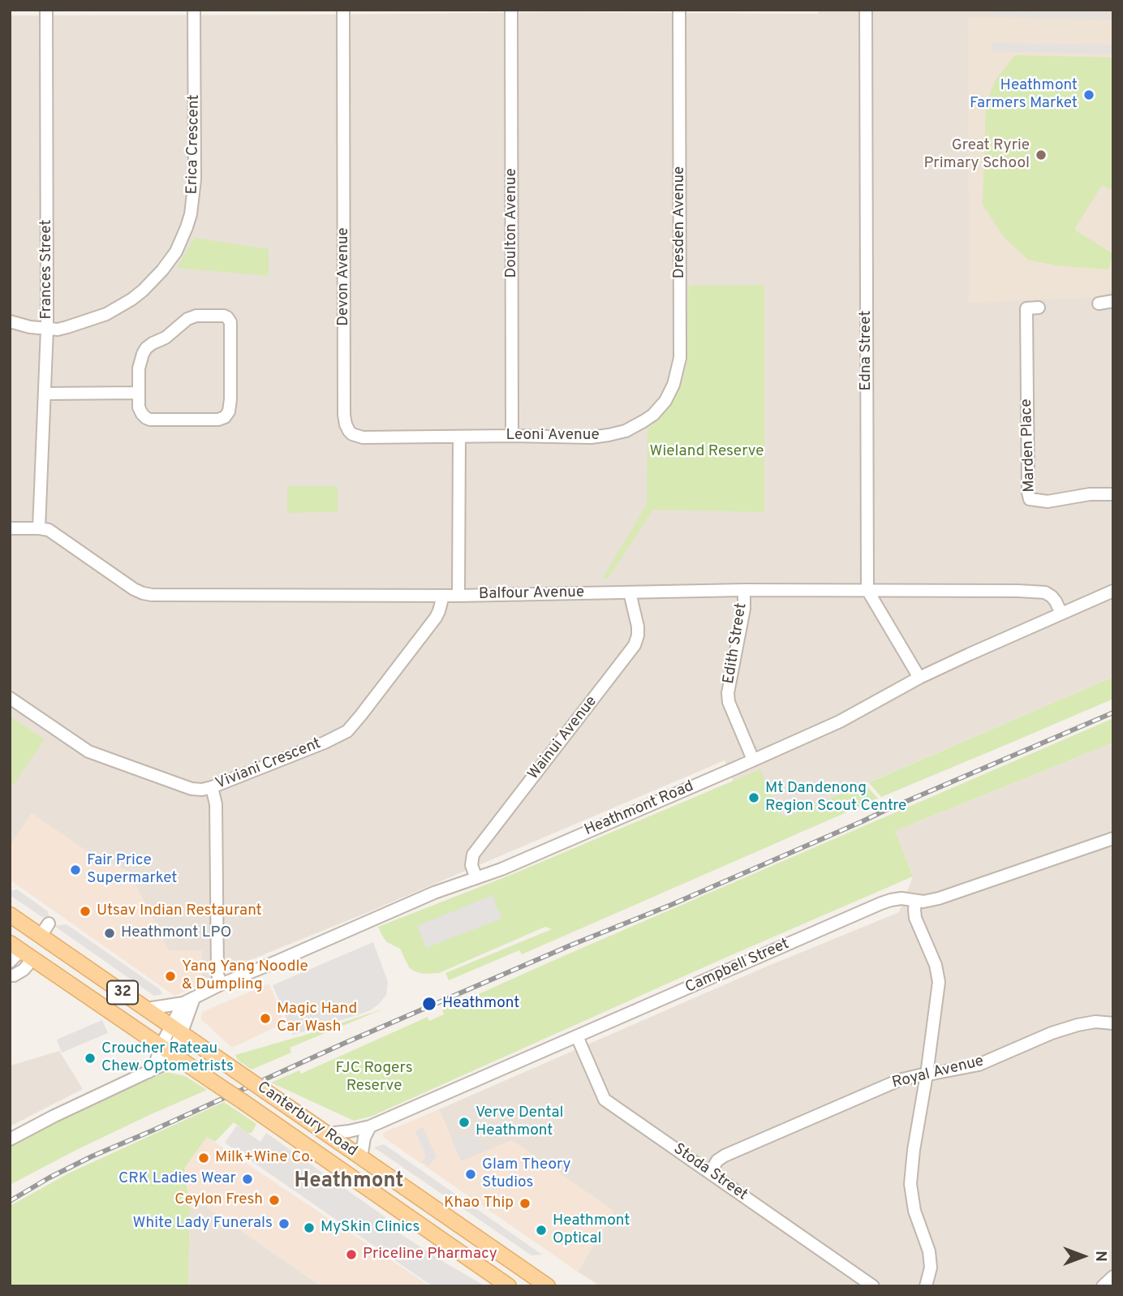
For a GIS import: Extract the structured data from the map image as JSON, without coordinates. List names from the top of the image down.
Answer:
{
  "streets": {
    "main road": ["32", "Canterbury Road"],
    "street": [
      "Erica Crescent",
      "Dresden Avenue",
      "Doulton Avenue",
      "Frances Street",
      "Devon Avenue",
      "Edna Street",
      "Leoni Avenue",
      "Marden Place",
      "Balfour Avenue",
      "Edith Street",
      "Wainui Avenue",
      "Viviani Crescent",
      "Heathmont Road",
      "Campbell Street",
      "Royal Avenue",
      "Stoda Street"
    ]
  },
  "crossings": [
    ["Erica Crescent", "Frances Street"],
    ["Dresden Avenue", "Leoni Avenue"],
    ["Doulton Avenue", "Leoni Avenue"],
    ["Frances Street", "Balfour Avenue"],
    ["Devon Avenue", "Leoni Avenue"],
    ["Edna Street", "Balfour Avenue"],
    ["Balfour Avenue", "Edith Street"],
    ["Balfour Avenue", "Wainui Avenue"],
    ["Balfour Avenue", "Viviani Crescent"],
    ["Balfour Avenue", "Heathmont Road"],
    ["Edith Street", "Heathmont Road"],
    ["Wainui Avenue", "Heathmont Road"],
    ["Heathmont Road", "Canterbury Road"],
    ["Campbell Street", "Canterbury Road"],
    ["Campbell Street", "Stoda Street"],
    ["Royal Avenue", "Stoda Street"]
  ],
  "districts": ["Heathmont"],
  "parks": ["Wieland Reserve", "FJC Rogers Reserve"],
  "places": [
    "Heathmont Farmers Market",
    "Great Ryrie Primary School",
    "Mt Dandenong Region Scout Centre",
    "Fair Price Supermarket",
    "Utsav Indian Restaurant",
    "Heathmont LPO",
    "Yang Yang Noodle & Dumpling",
    "Heathmont",
    "Magic Hand Car Wash",
    "Croucher Rateau Chew Optometrists",
    "Verve Dental Heathmont",
    "Milk+Wine Co.",
    "Glam Theory Studios",
    "CRK Ladies Wear",
    "Ceylon Fresh",
    "Khao Thip",
    "White Lady Funerals",
    "MySkin Clinics",
    "Heathmont Optical",
    "Priceline Pharmacy"
  ],
  "north": "right"
}
